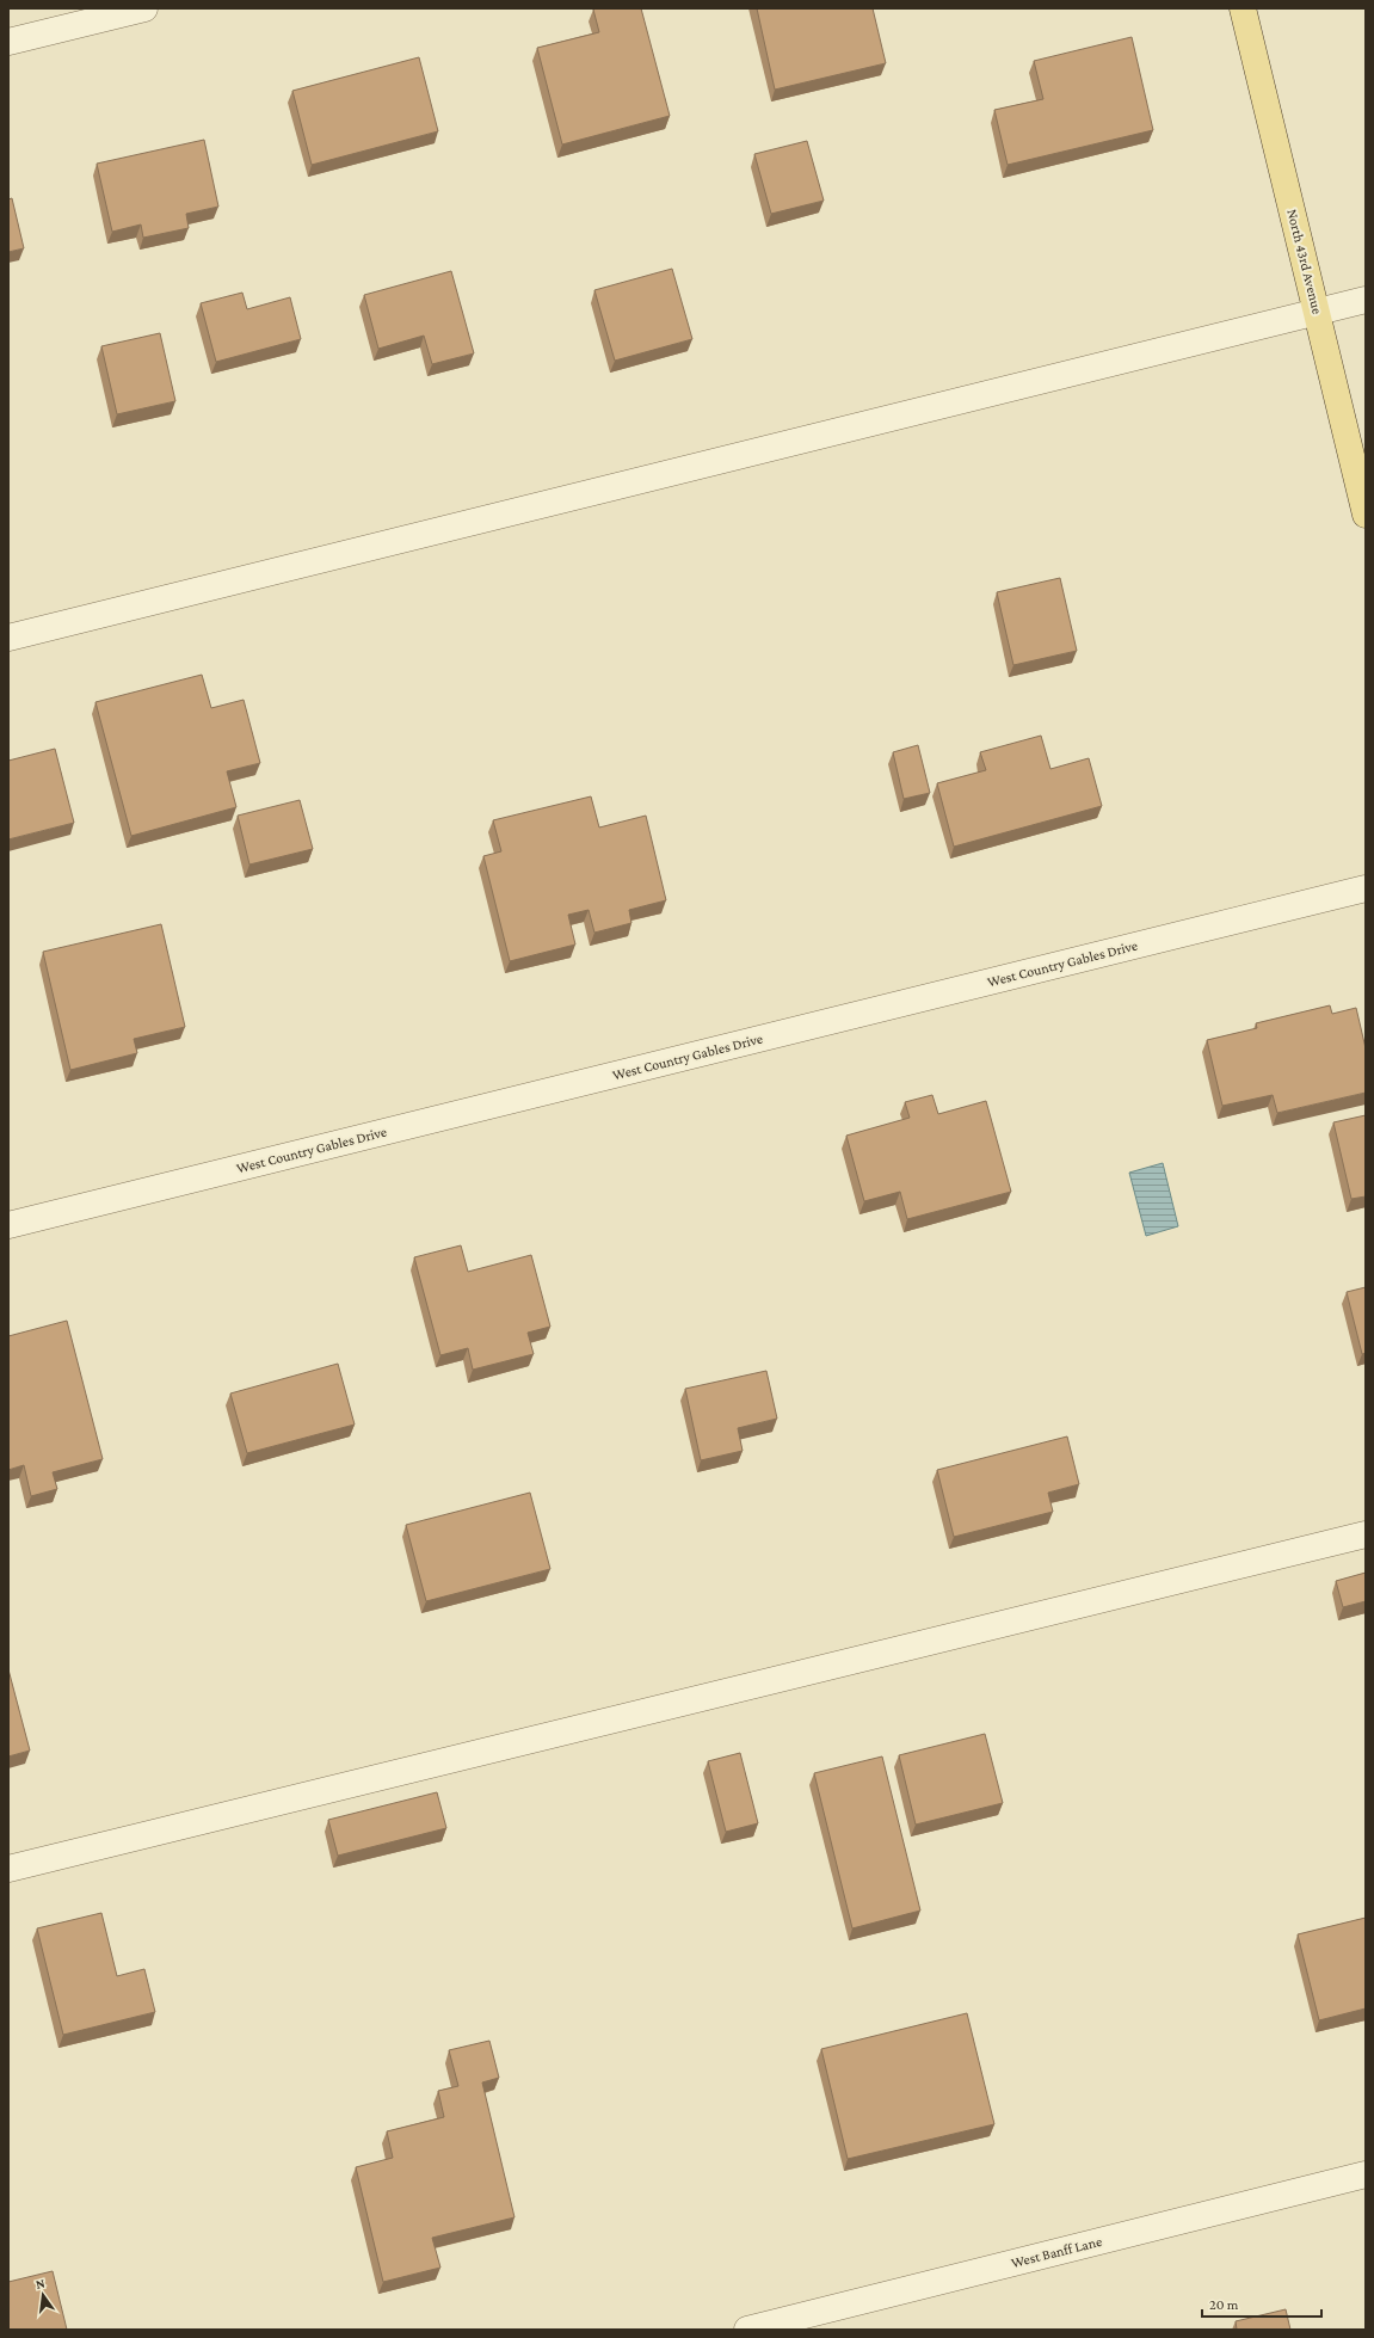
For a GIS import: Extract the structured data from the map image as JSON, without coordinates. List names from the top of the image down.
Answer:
{
  "streets": {
    "main road": ["North 43rd Avenue"],
    "street": ["West Country Gables Drive", "West Banff Lane"]
  },
  "scale_bar": "20 m",
  "north": "top"
}
